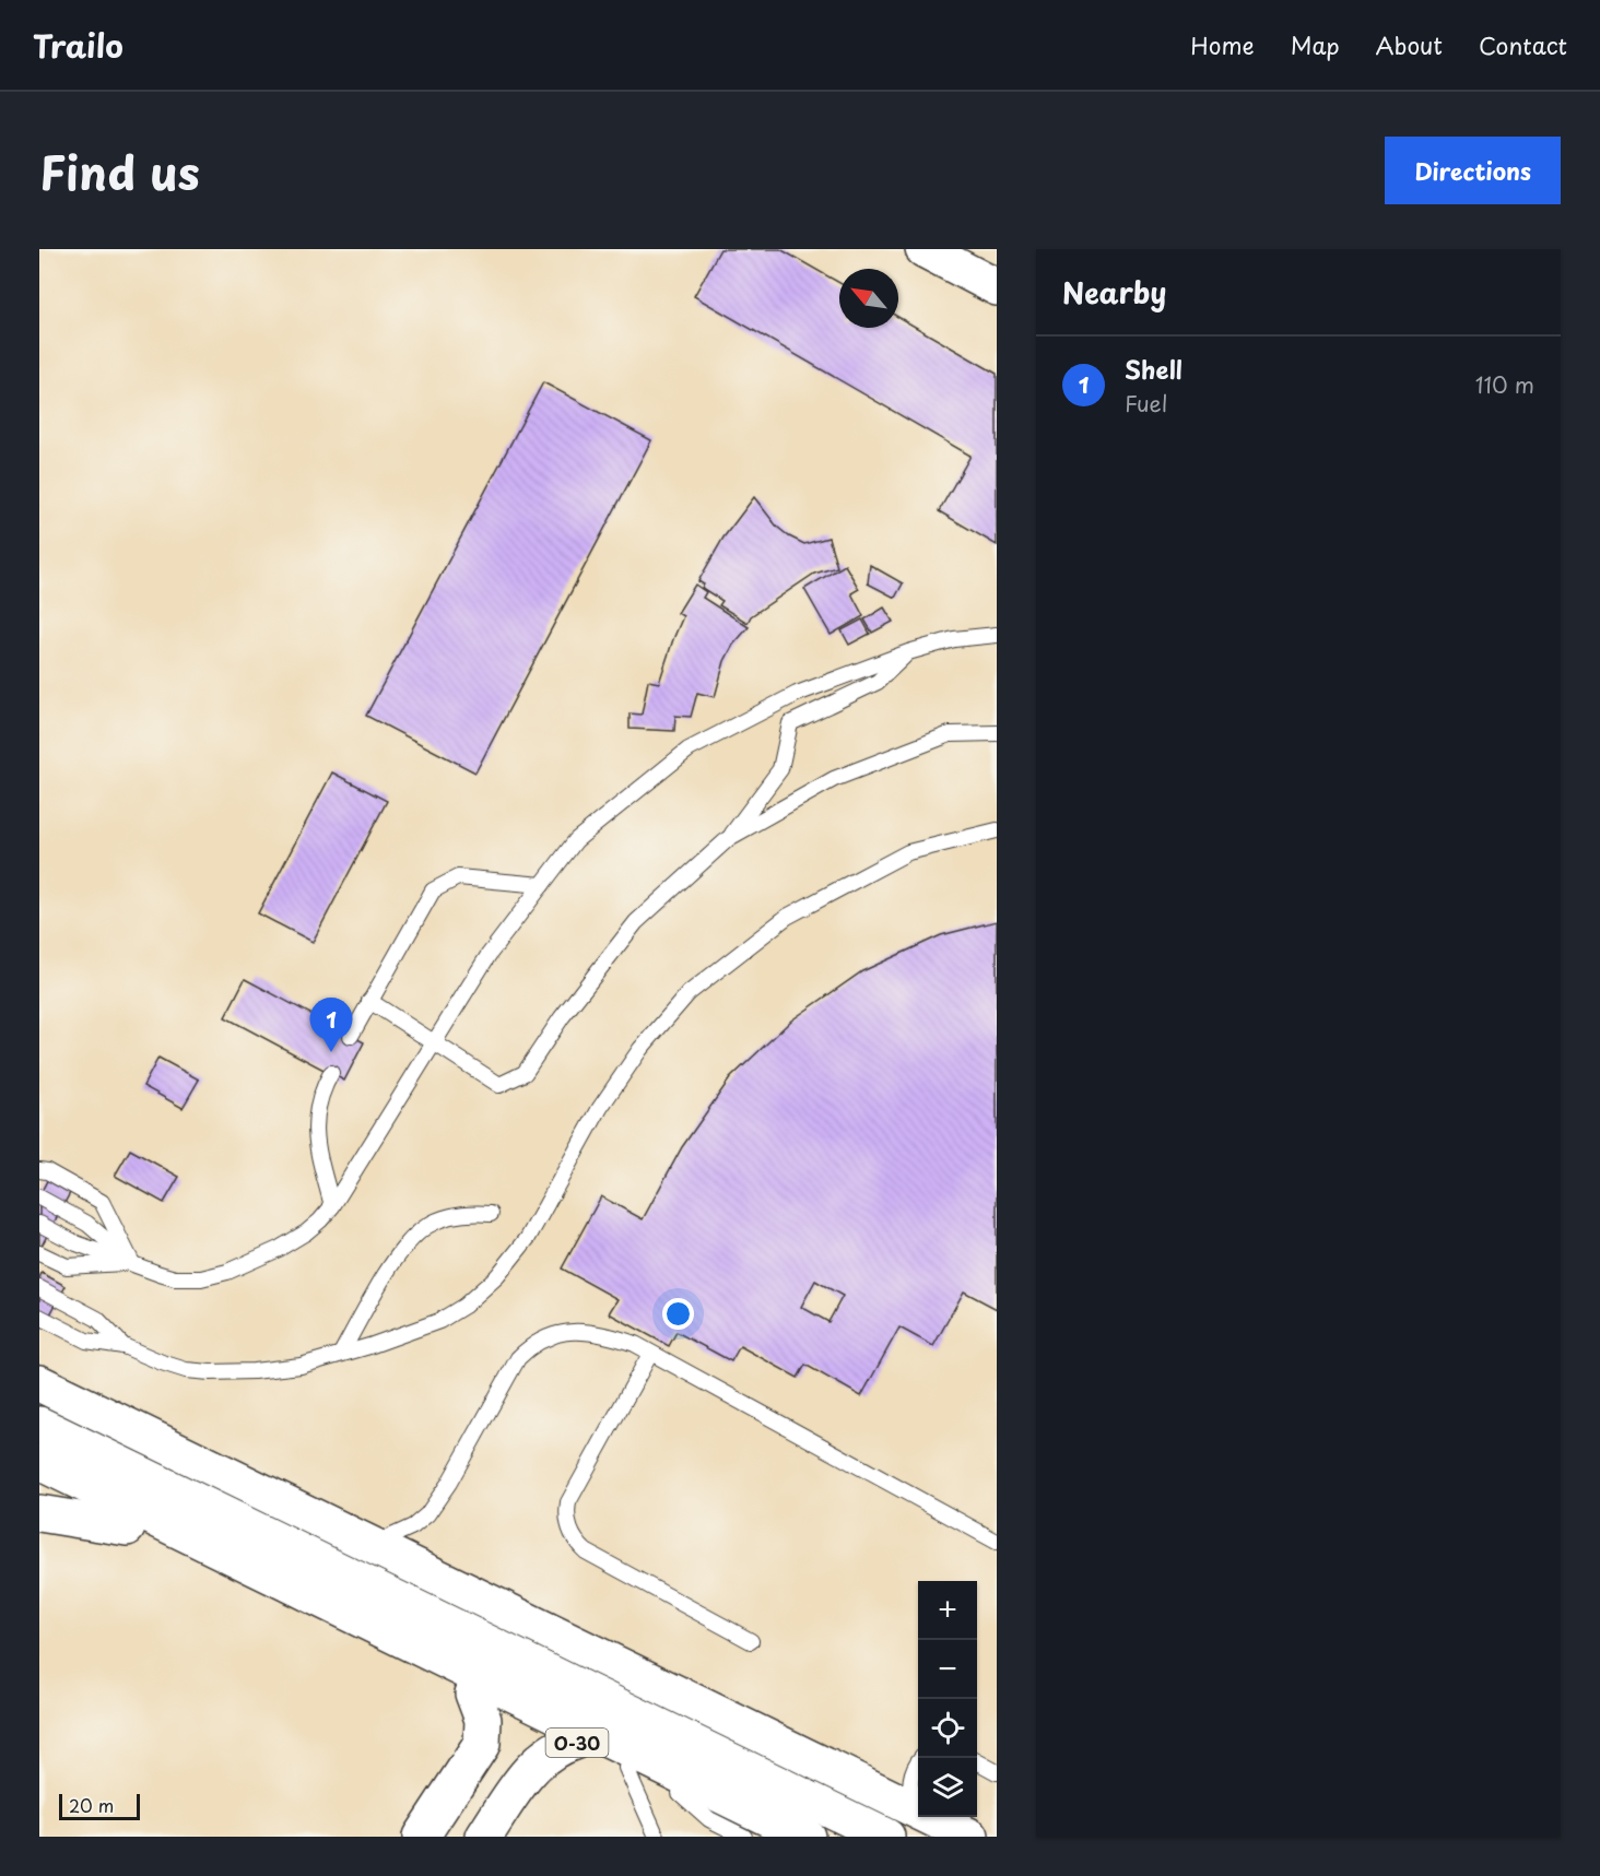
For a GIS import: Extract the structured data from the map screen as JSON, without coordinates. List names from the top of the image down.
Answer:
{
  "streets": {
    "main road": ["O-30"]
  },
  "scale_bar": "20 m",
  "north": "top left",
  "page": {
    "header": "Trailo",
    "nav": [
      "Home",
      "Map",
      "About",
      "Contact"
    ],
    "title": "Find us",
    "buttons": "Directions",
    "heading": "Nearby",
    "list": [
      {
        "mark": "1",
        "name": "Shell",
        "note": "Fuel",
        "value": "110 m"
      }
    ],
    "pins": "1",
    "map_buttons": ["+", "−"],
    "scale": "20 m"
  }
}
